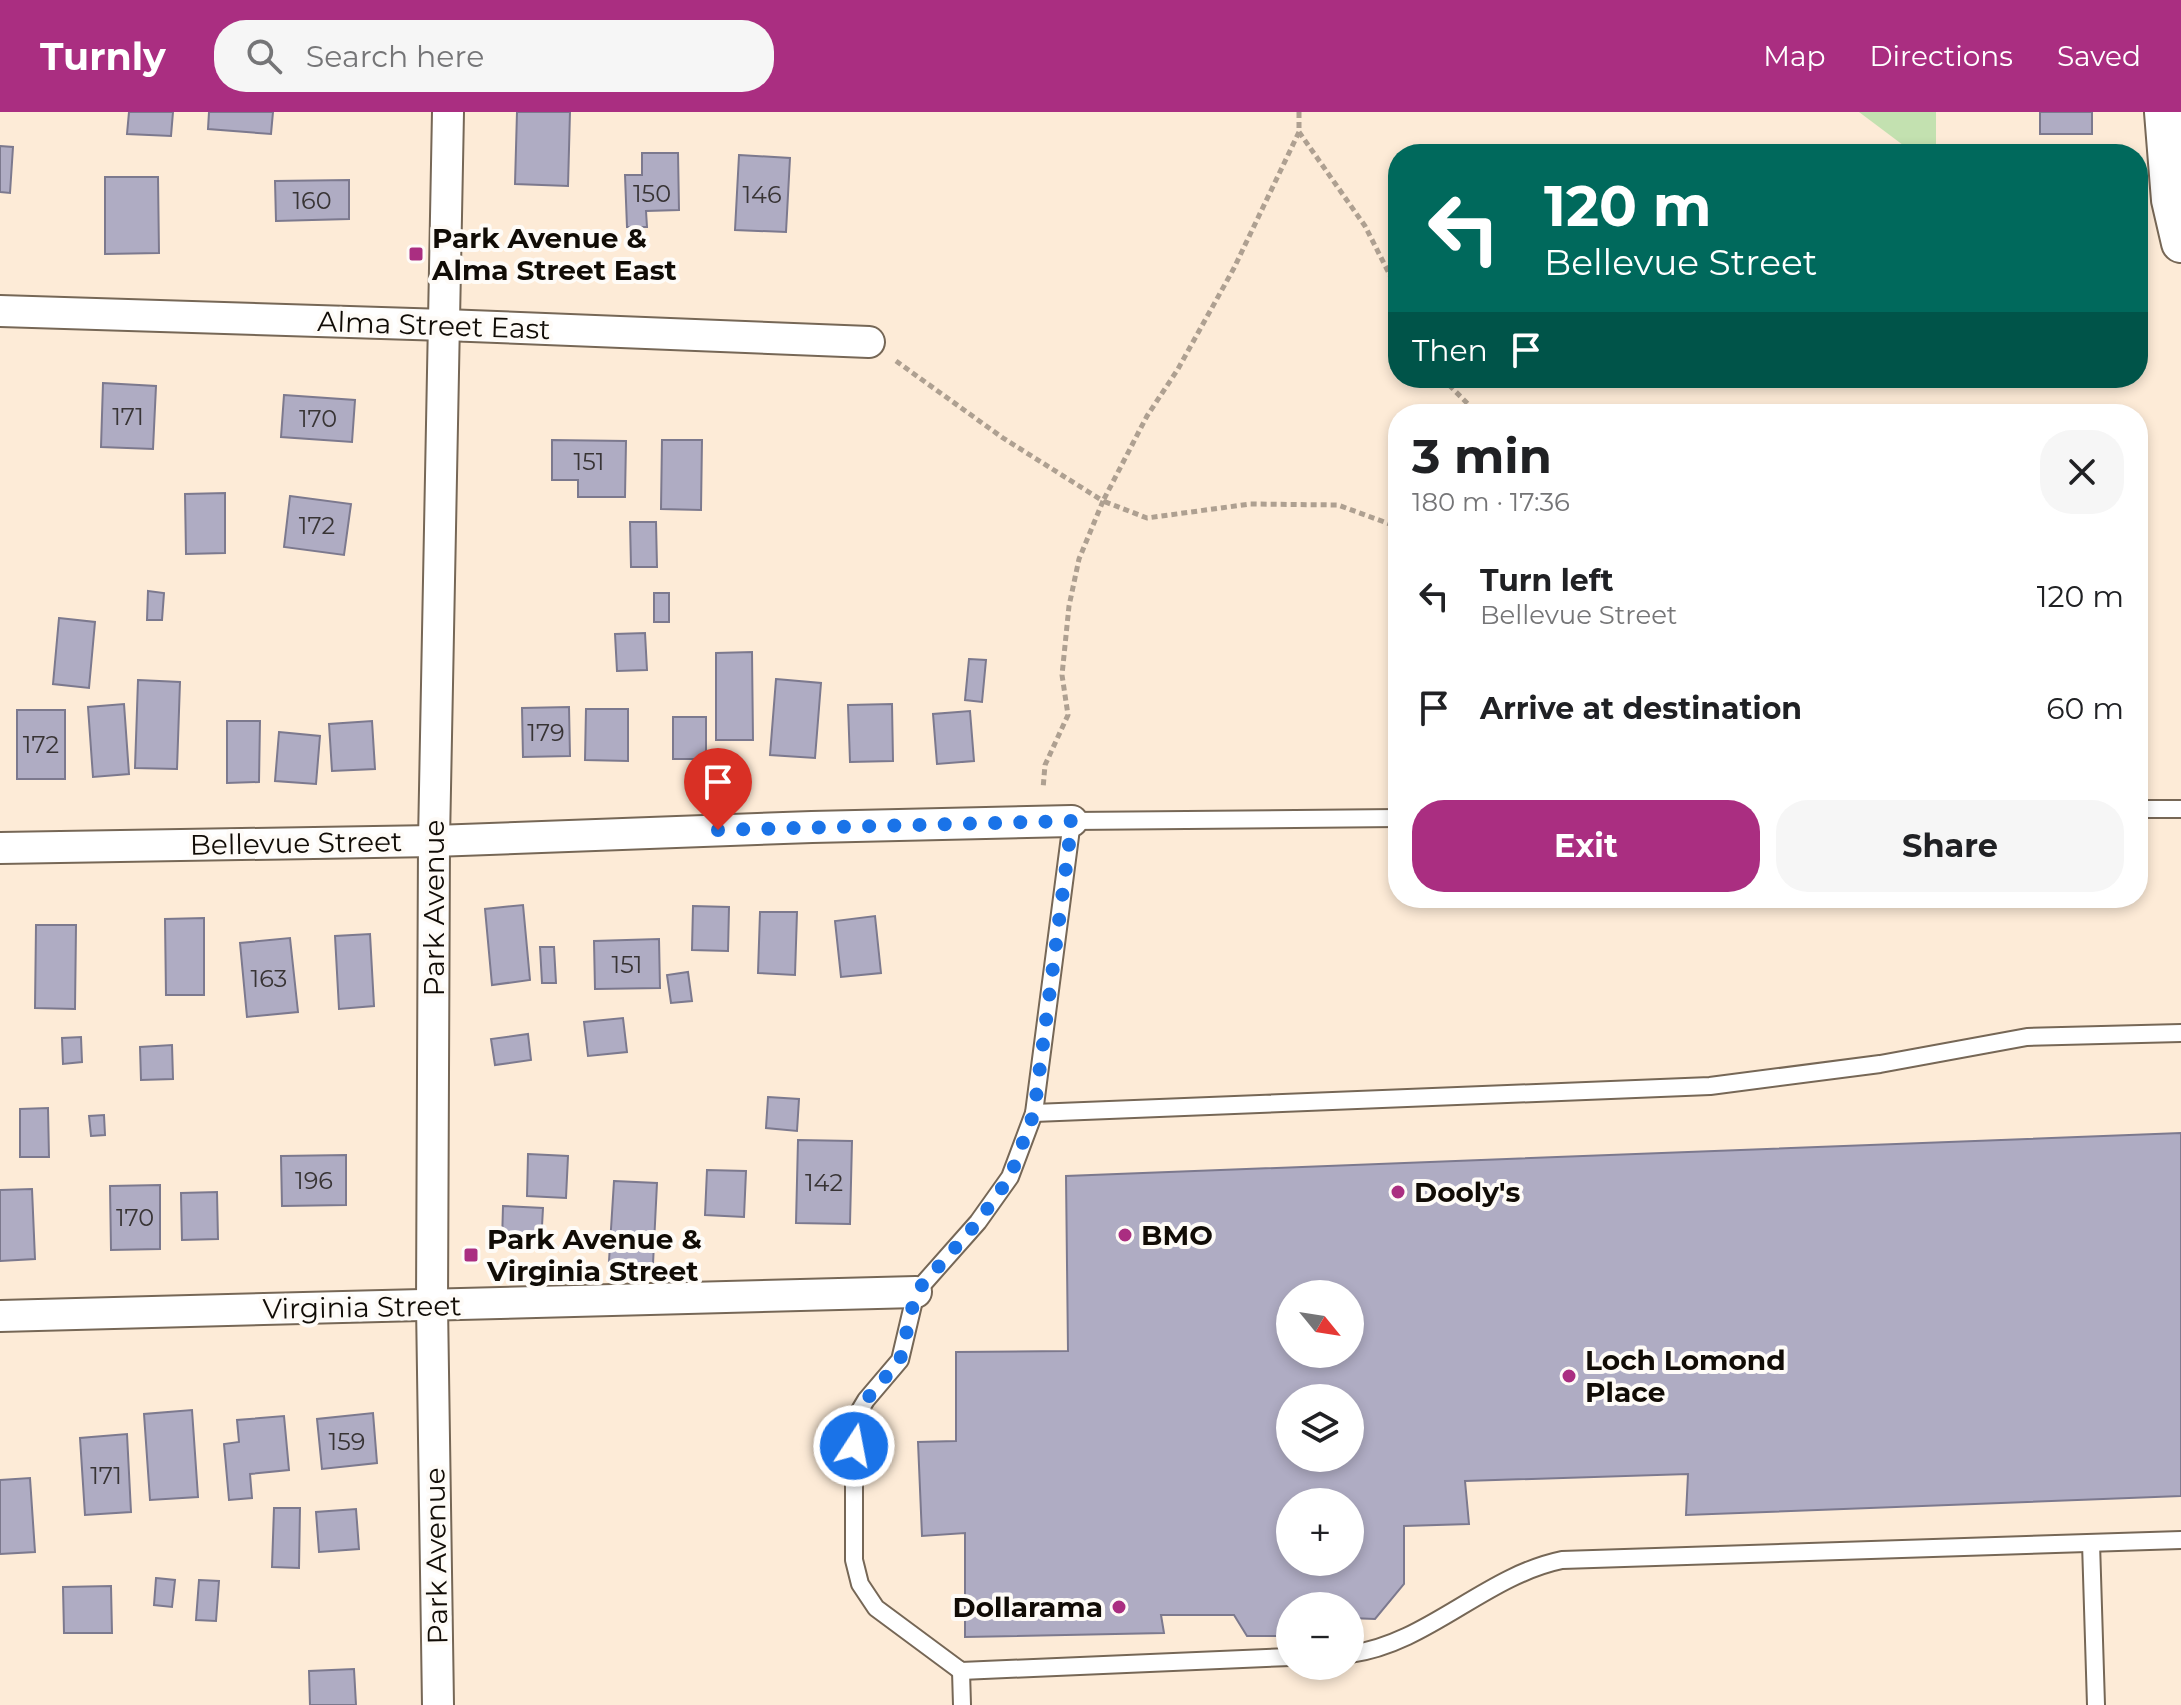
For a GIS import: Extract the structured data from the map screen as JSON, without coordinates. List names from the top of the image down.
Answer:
{
  "streets": {
    "street": [
      "Alma Street East",
      "Bellevue Street",
      "Park Avenue",
      "Virginia Street"
    ]
  },
  "crossings": [
    ["Alma Street East", "Park Avenue"],
    ["Bellevue Street", "Park Avenue"],
    ["Park Avenue", "Virginia Street"]
  ],
  "places": {
    "transit": ["Park Avenue & Alma Street East", "Park Avenue & Virginia Street"],
    "other": [
      "Dooly's",
      "BMO",
      "Loch Lomond Place",
      "Dollarama"
    ]
  },
  "house_numbers": [
    "150",
    "146",
    "160",
    "171",
    "170",
    "151",
    "172",
    "179",
    "172",
    "151",
    "163",
    "196",
    "142",
    "170",
    "159",
    "171"
  ],
  "north": "bottom right",
  "page": {
    "header": "Turnly",
    "search": "Search here",
    "nav": ["Map", "Directions", "Saved"],
    "turn": ["120 m", "Bellevue Street"],
    "then": "Then",
    "heading": ["3 min", "180 m · 17:36"],
    "list": [
      {
        "name": "Turn left",
        "note": "Bellevue Street",
        "value": "120 m"
      },
      {
        "name": "Arrive at destination",
        "value": "60 m"
      }
    ],
    "buttons": ["Exit", "Share"],
    "map_buttons": ["+", "−"]
  }
}
